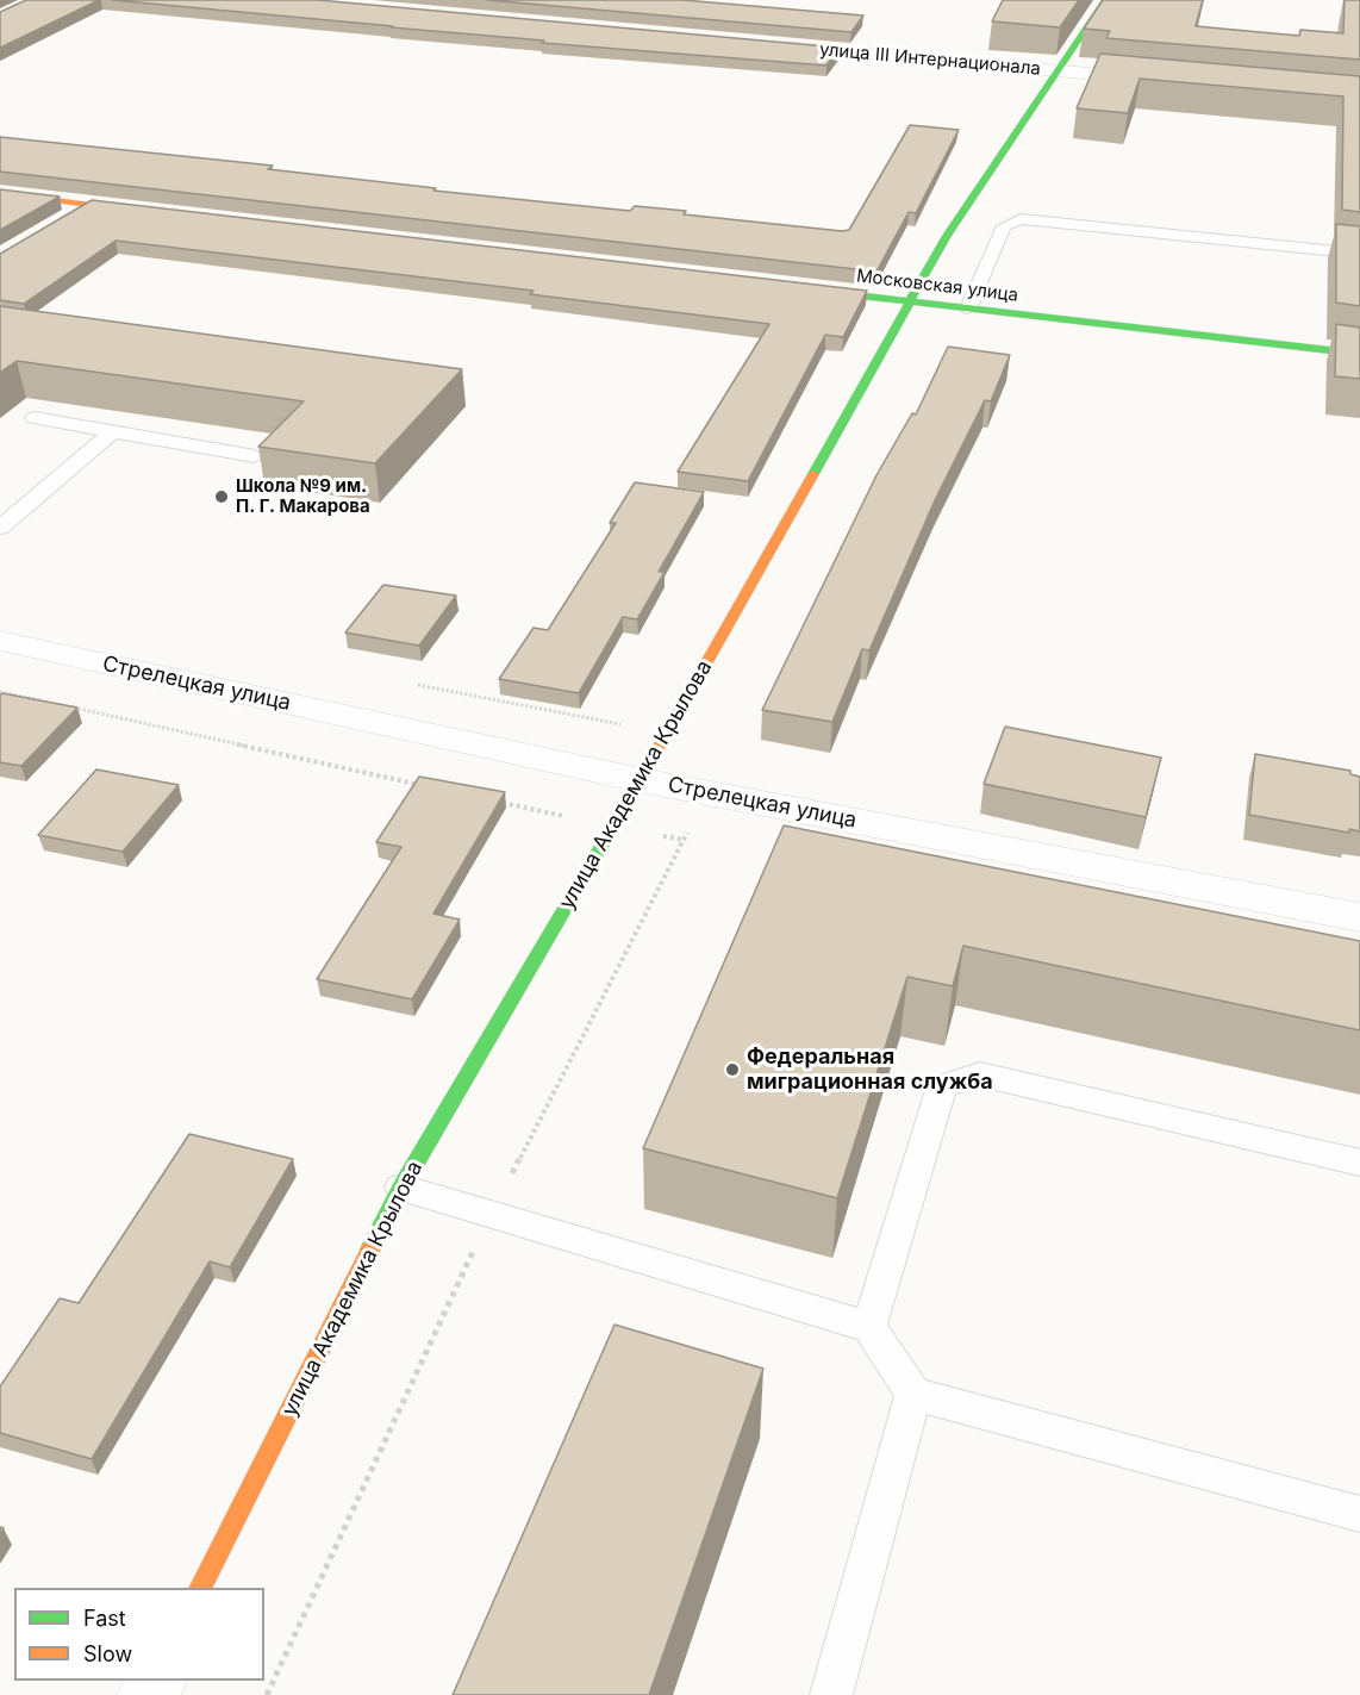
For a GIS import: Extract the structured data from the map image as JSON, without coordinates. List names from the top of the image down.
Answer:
{
  "streets": {
    "street": [
      "улица III Интернационала",
      "Московская улица",
      "Стрелецкая улица",
      "улица Академика Крылова"
    ]
  },
  "crossings": [
    ["улица III Интернационала", "улица Академика Крылова"],
    ["Московская улица", "улица Академика Крылова"],
    ["Стрелецкая улица", "улица Академика Крылова"]
  ],
  "places": ["Школа №9 им. П. Г. Макарова", "Федеральная миграционная служба"],
  "legend": ["Fast", "Slow"]
}
